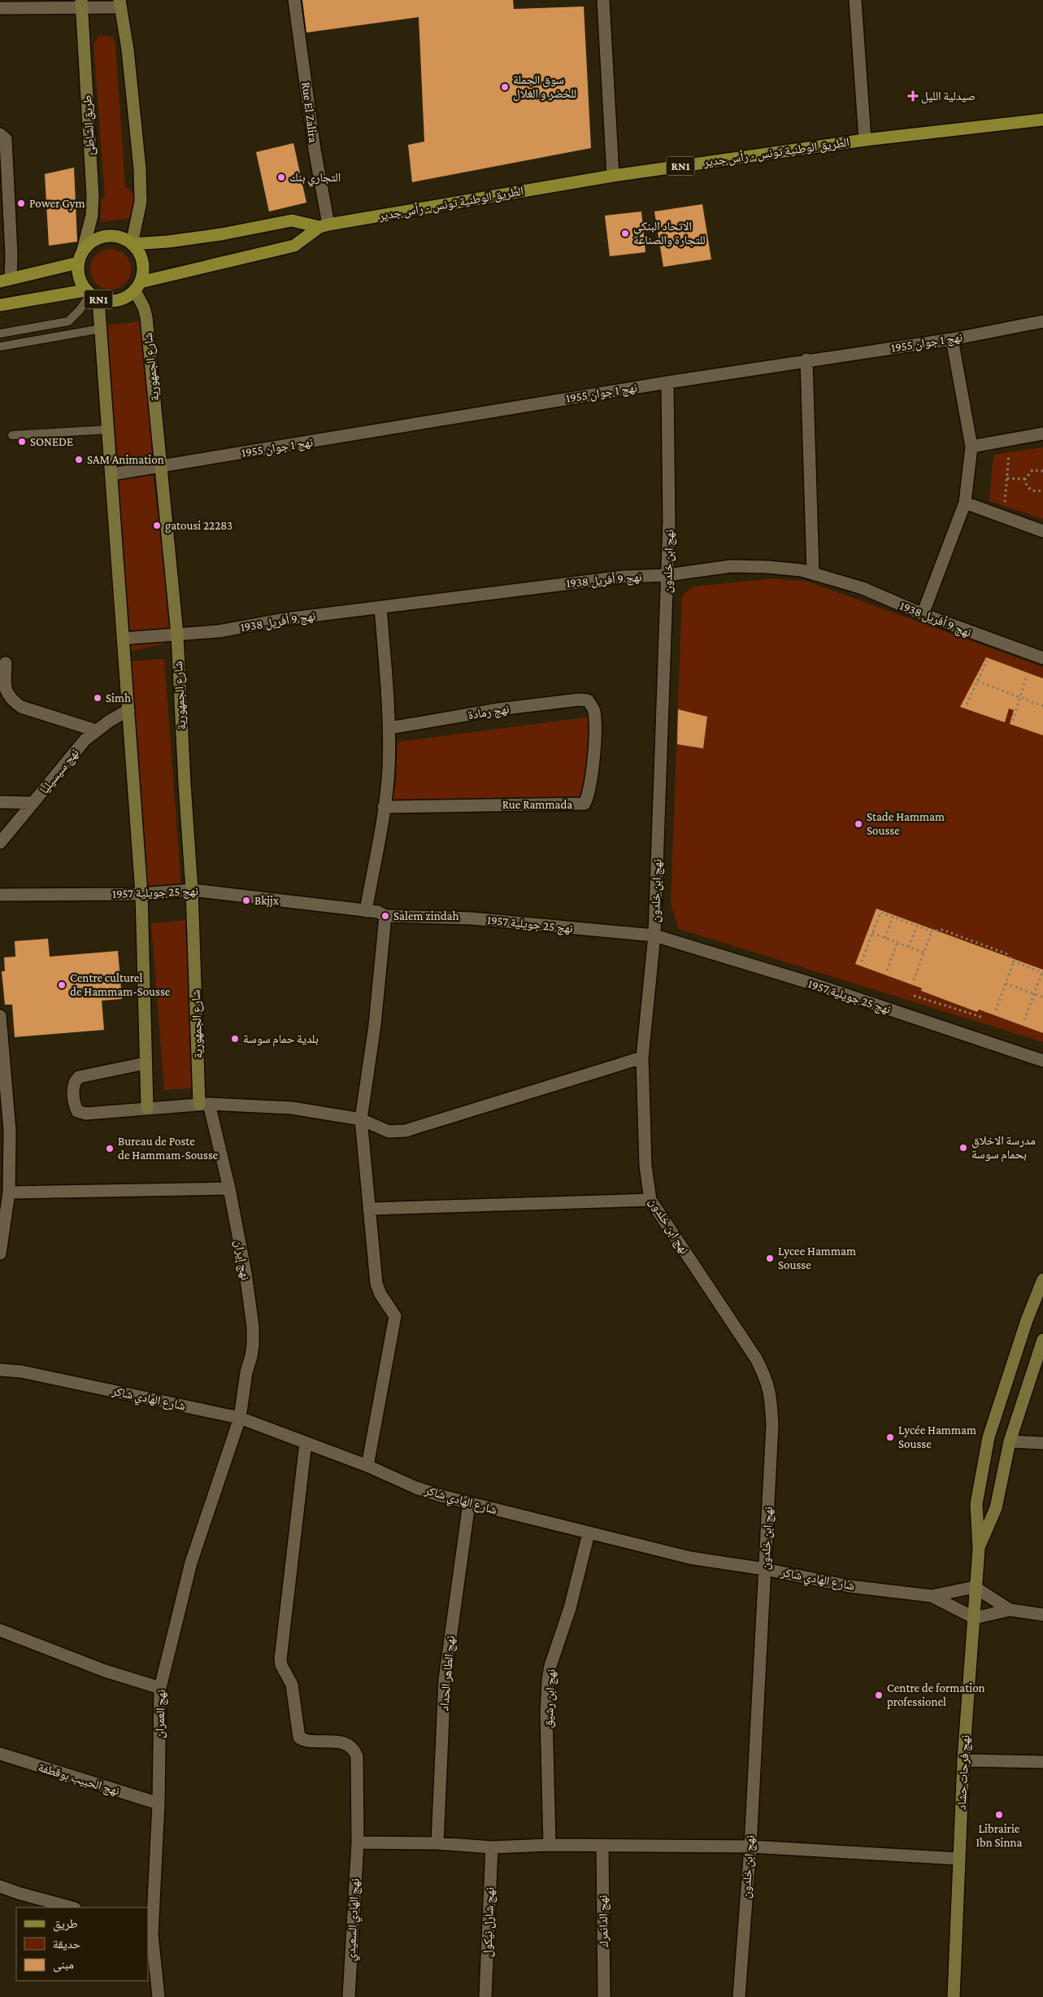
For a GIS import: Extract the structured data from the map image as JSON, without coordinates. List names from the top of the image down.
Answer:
{
  "streets": {
    "main road": ["الطريق الوطنية تونس - رأس جدير", "RN1"],
    "street": [
      "Rue El Zalira",
      "طريق الشاطئ",
      "نهج 1 جوان 1955",
      "شارع الجمهورية",
      "نهج ابن خلدون",
      "نهج 9 أفريل 1938",
      "نهج رمادة",
      "نهج سيسيليا",
      "Rue Rammada",
      "نهج 25 جويلية 1957",
      "نهج إيران",
      "شارع الهادي شاكر",
      "نهج الطاهر الحداد",
      "نهج ابن رشيق",
      "نهج العمران",
      "نهج فرحات حشاد",
      "نهج الحبيب بوقطفة",
      "نهج الهادي السعيدي",
      "نهج الدانمرك",
      "نهج شارل نيكول"
    ]
  },
  "crossings": [
    ["Rue El Zalira", "الطريق الوطنية تونس - رأس جدير"],
    ["طريق الشاطئ", "الطريق الوطنية تونس - رأس جدير"],
    ["طريق الشاطئ", "RN1"],
    ["طريق الشاطئ", "شارع الجمهورية"],
    ["الطريق الوطنية تونس - رأس جدير", "RN1"],
    ["الطريق الوطنية تونس - رأس جدير", "شارع الجمهورية"],
    ["RN1", "شارع الجمهورية"],
    ["نهج 1 جوان 1955", "شارع الجمهورية"],
    ["نهج 1 جوان 1955", "نهج ابن خلدون"],
    ["شارع الجمهورية", "نهج 9 أفريل 1938"],
    ["شارع الجمهورية", "نهج 25 جويلية 1957"],
    ["شارع الجمهورية", "نهج إيران"],
    ["نهج ابن خلدون", "نهج 9 أفريل 1938"],
    ["نهج ابن خلدون", "نهج 25 جويلية 1957"],
    ["نهج ابن خلدون", "شارع الهادي شاكر"],
    ["نهج رمادة", "Rue Rammada"],
    ["نهج إيران", "شارع الهادي شاكر"],
    ["نهج إيران", "نهج العمران"],
    ["شارع الهادي شاكر", "نهج الطاهر الحداد"],
    ["شارع الهادي شاكر", "نهج ابن رشيق"],
    ["شارع الهادي شاكر", "نهج العمران"],
    ["شارع الهادي شاكر", "نهج فرحات حشاد"],
    ["شارع الهادي شاكر", "نهج الهادي السعيدي"],
    ["نهج العمران", "نهج الحبيب بوقطفة"]
  ],
  "places": {
    "other": [
      "سوق الجملة للخضر و الغلال",
      "التجاري بنك",
      "Power Gym",
      "الاتحاد البنكي للتجارة والصناعة",
      "SONEDE",
      "SAM Animation",
      "gatousi 22283",
      "Simh",
      "Stade Hammam Sousse",
      "Bkjjx",
      "Salem zindah",
      "Centre culturel de Hammam-Sousse",
      "بلدية حمام سوسة",
      "مدرسة الاخلاق بحمام سوسة",
      "Bureau de Poste de Hammam-Sousse",
      "Lycee Hammam Sousse",
      "Lycée Hammam Sousse",
      "Centre de formation professionel",
      "Librairie Ibn Sinna"
    ],
    "health": ["صيدلية الليل"]
  },
  "legend": ["طريق", "حديقة", "مبنى"]
}
